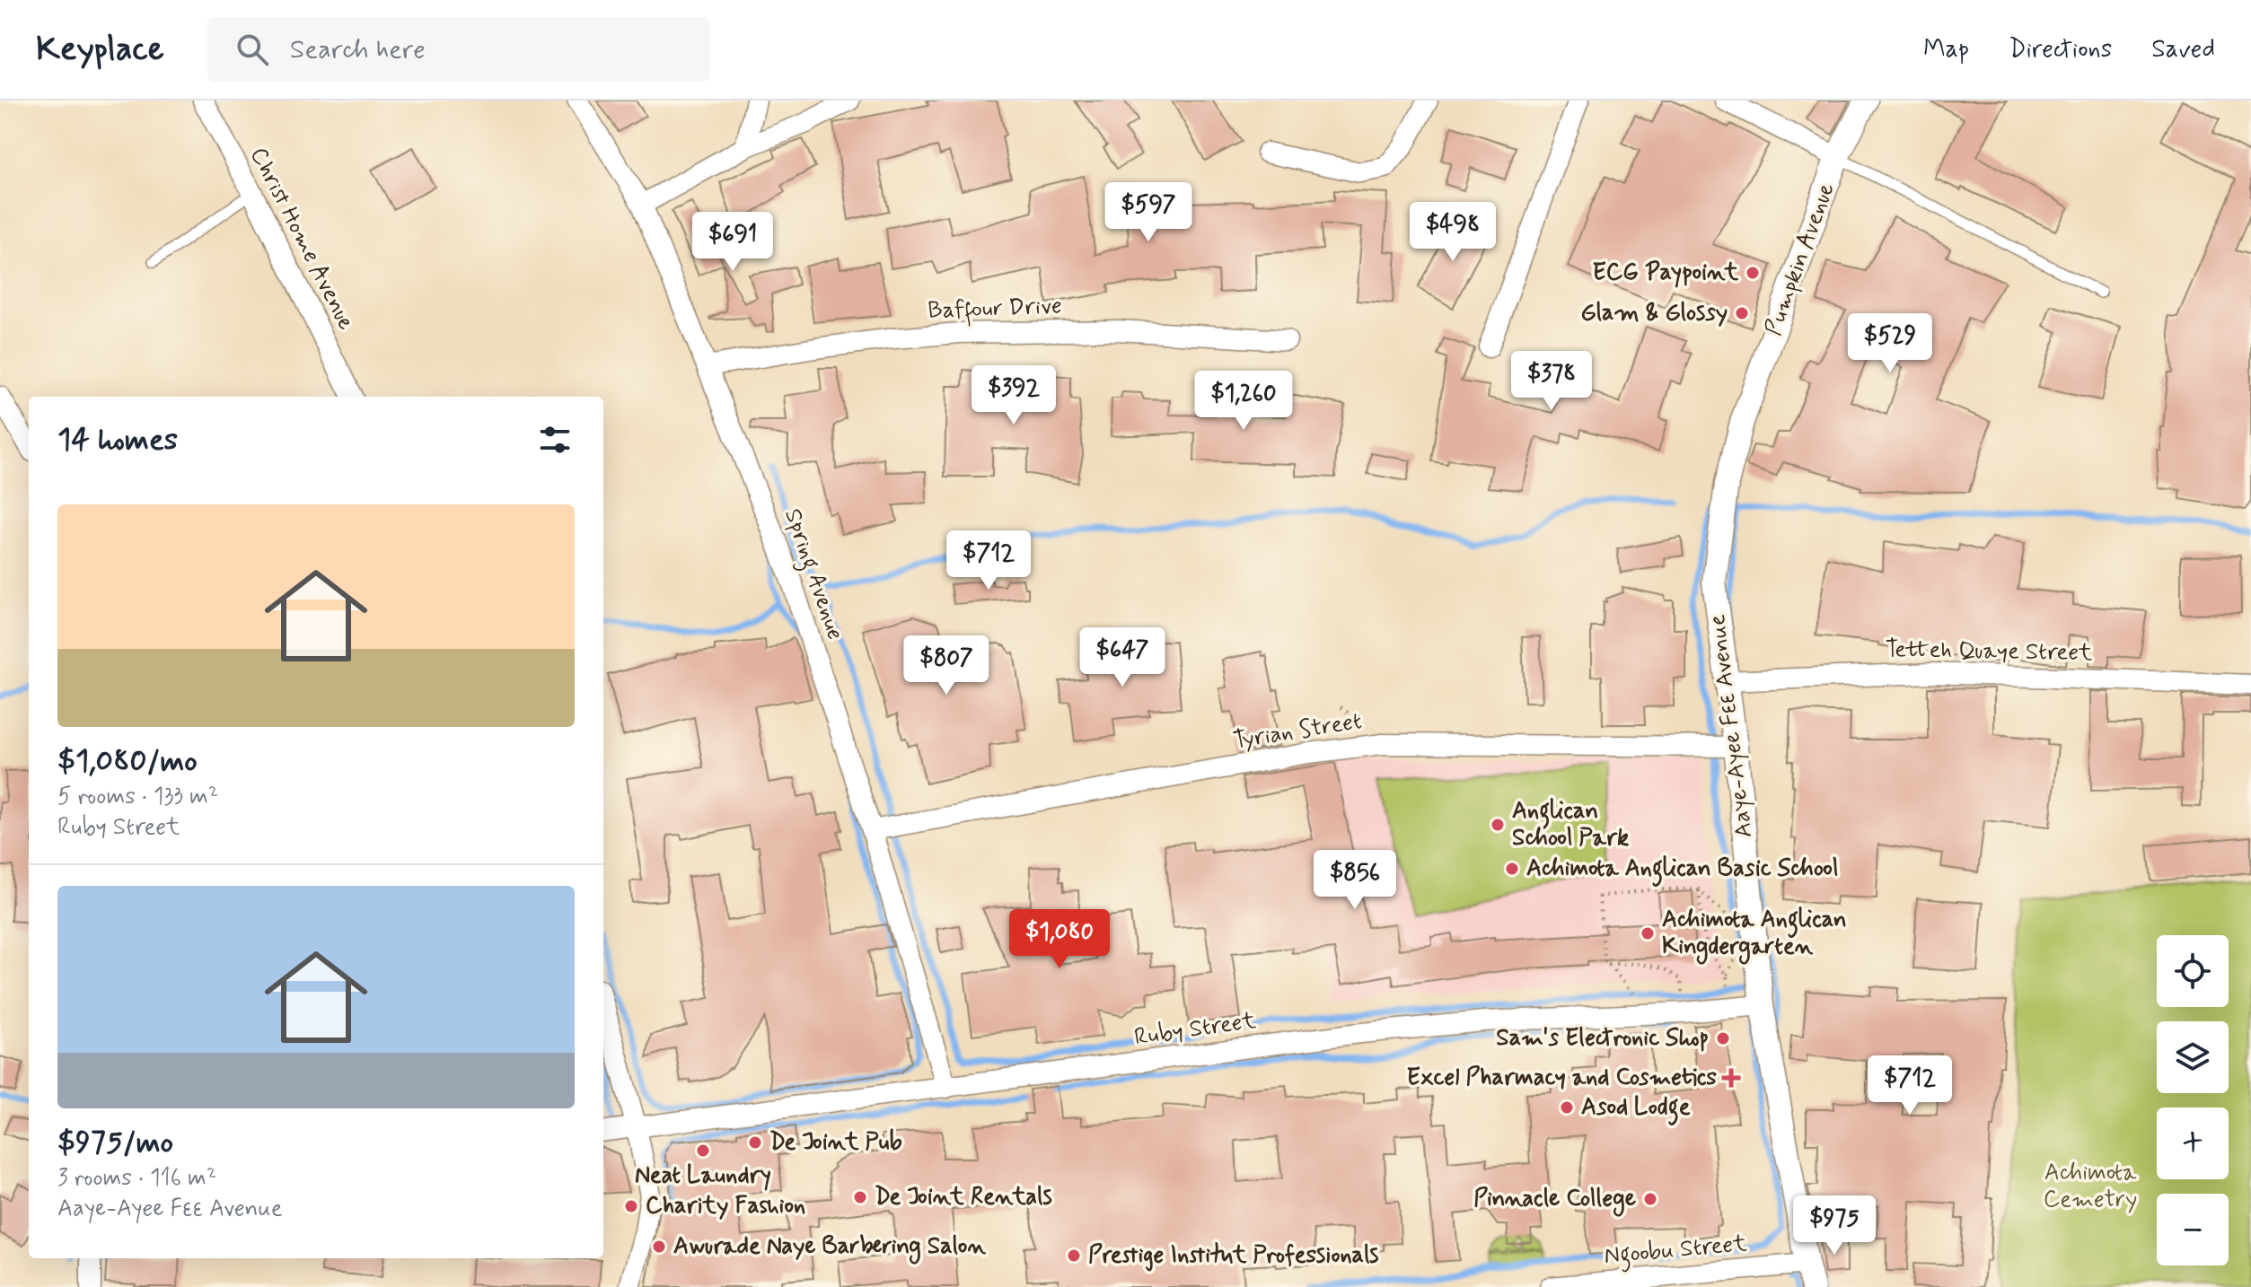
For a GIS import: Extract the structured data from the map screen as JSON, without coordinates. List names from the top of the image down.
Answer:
{
  "streets": {
    "street": [
      "Christ Home Avenue",
      "Pumpkin Avenue",
      "Baffour Drive",
      "Spring Avenue",
      "Tetteh Quaye Street",
      "Aaye-Ayee Fɛɛ Avenue",
      "Tyrian Street",
      "Ruby Street",
      "Ngoobu Street"
    ]
  },
  "crossings": [
    ["Pumpkin Avenue", "Aaye-Ayee Fɛɛ Avenue"],
    ["Baffour Drive", "Spring Avenue"],
    ["Spring Avenue", "Tyrian Street"],
    ["Spring Avenue", "Ruby Street"],
    ["Tetteh Quaye Street", "Aaye-Ayee Fɛɛ Avenue"],
    ["Aaye-Ayee Fɛɛ Avenue", "Tyrian Street"],
    ["Aaye-Ayee Fɛɛ Avenue", "Ruby Street"],
    ["Aaye-Ayee Fɛɛ Avenue", "Ngoobu Street"]
  ],
  "parks": ["Achimota Cemetry"],
  "places": {
    "other": [
      "ECG Paypoint",
      "Glam & Glossy",
      "Anglican School Park",
      "Achimota Anglican Basic School",
      "Achimota Anglican Kingdergarten",
      "Sam's Electronic Shop",
      "Asod Lodge",
      "De Joint Pub",
      "Neat Laundry",
      "De Joint Rentals",
      "Pinnacle College",
      "Charity Fashion",
      "Awurade Naye Barbering Salon",
      "Prestige Institut Professionals"
    ],
    "health": ["Excel Pharmacy and Cosmetics"]
  },
  "page": {
    "header": "Keyplace",
    "search": "Search here",
    "nav": ["Map", "Directions", "Saved"],
    "price": [
      "$597",
      "$498",
      "$691",
      "$529",
      "$378",
      "$392",
      "$1,260",
      "$712",
      "$647",
      "$807",
      "$856",
      "$1,080",
      "$712",
      "$975"
    ],
    "heading": "14 homes",
    "list": [
      {
        "name": "$1,080/mo",
        "note": "5 rooms · 133 m² · Ruby Street"
      },
      {
        "name": "$975/mo",
        "note": "3 rooms · 116 m² · Aaye-Ayee Fɛɛ Avenue"
      }
    ],
    "map_buttons": ["+", "−"]
  }
}
